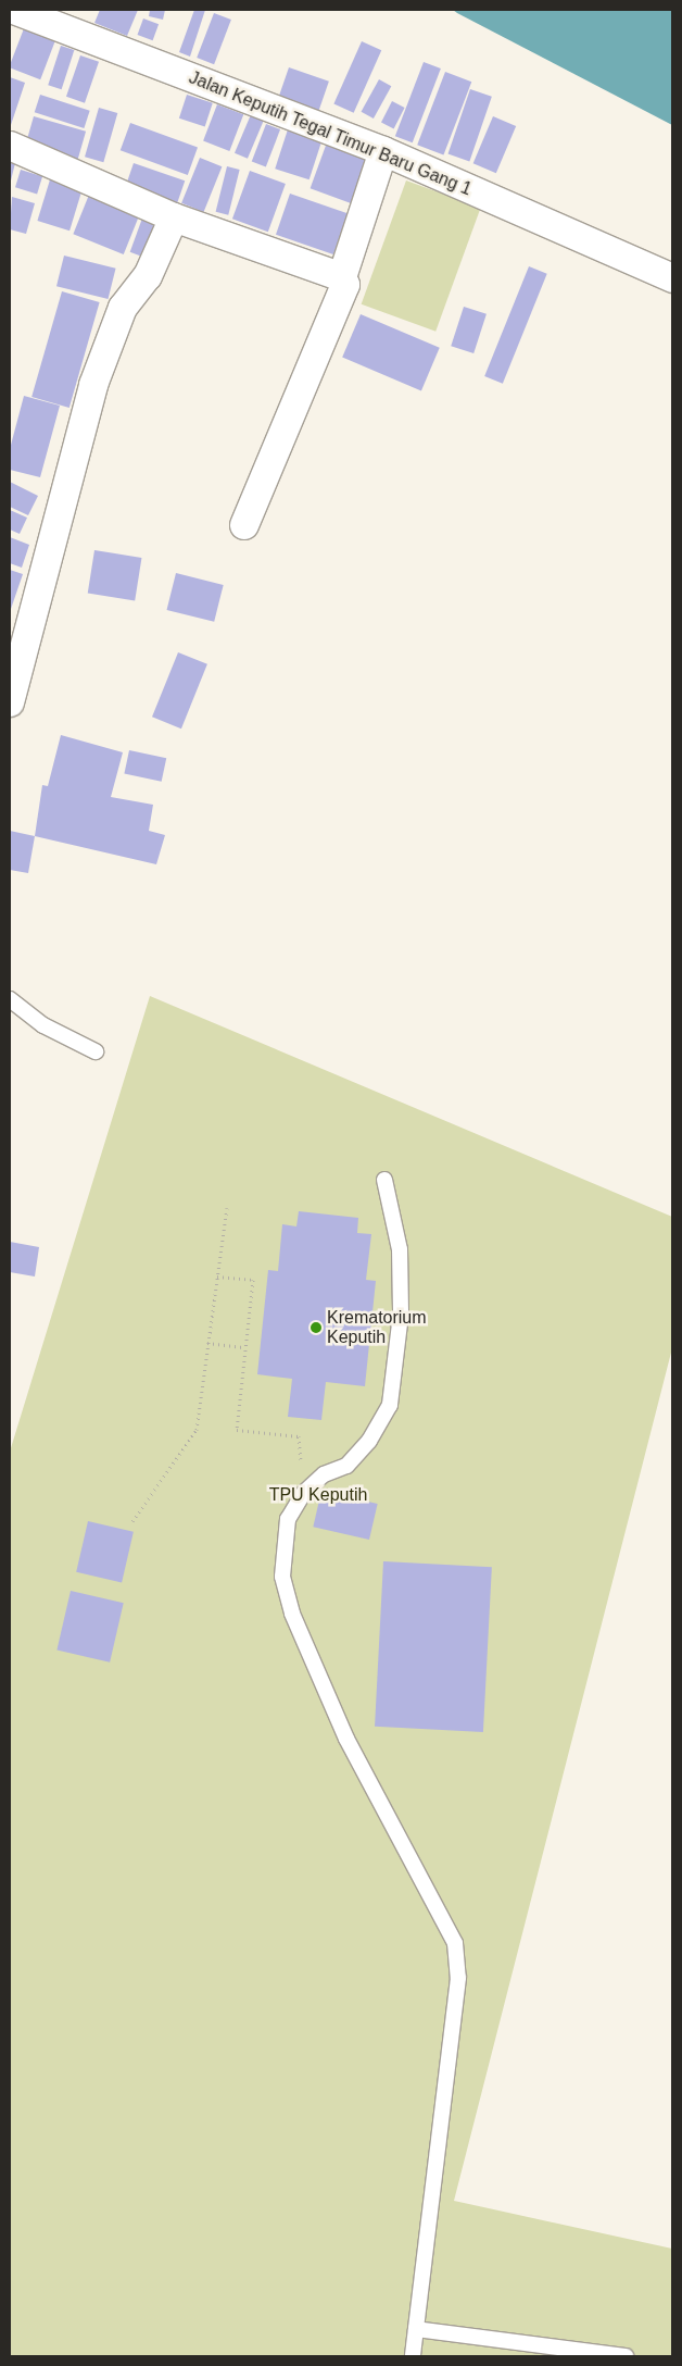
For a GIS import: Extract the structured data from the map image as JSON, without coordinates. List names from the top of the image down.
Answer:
{
  "streets": {
    "street": ["Jalan Keputih Tegal Timur Baru Gang 1"]
  },
  "parks": ["TPU Keputih"],
  "places": ["Krematorium Keputih"]
}
